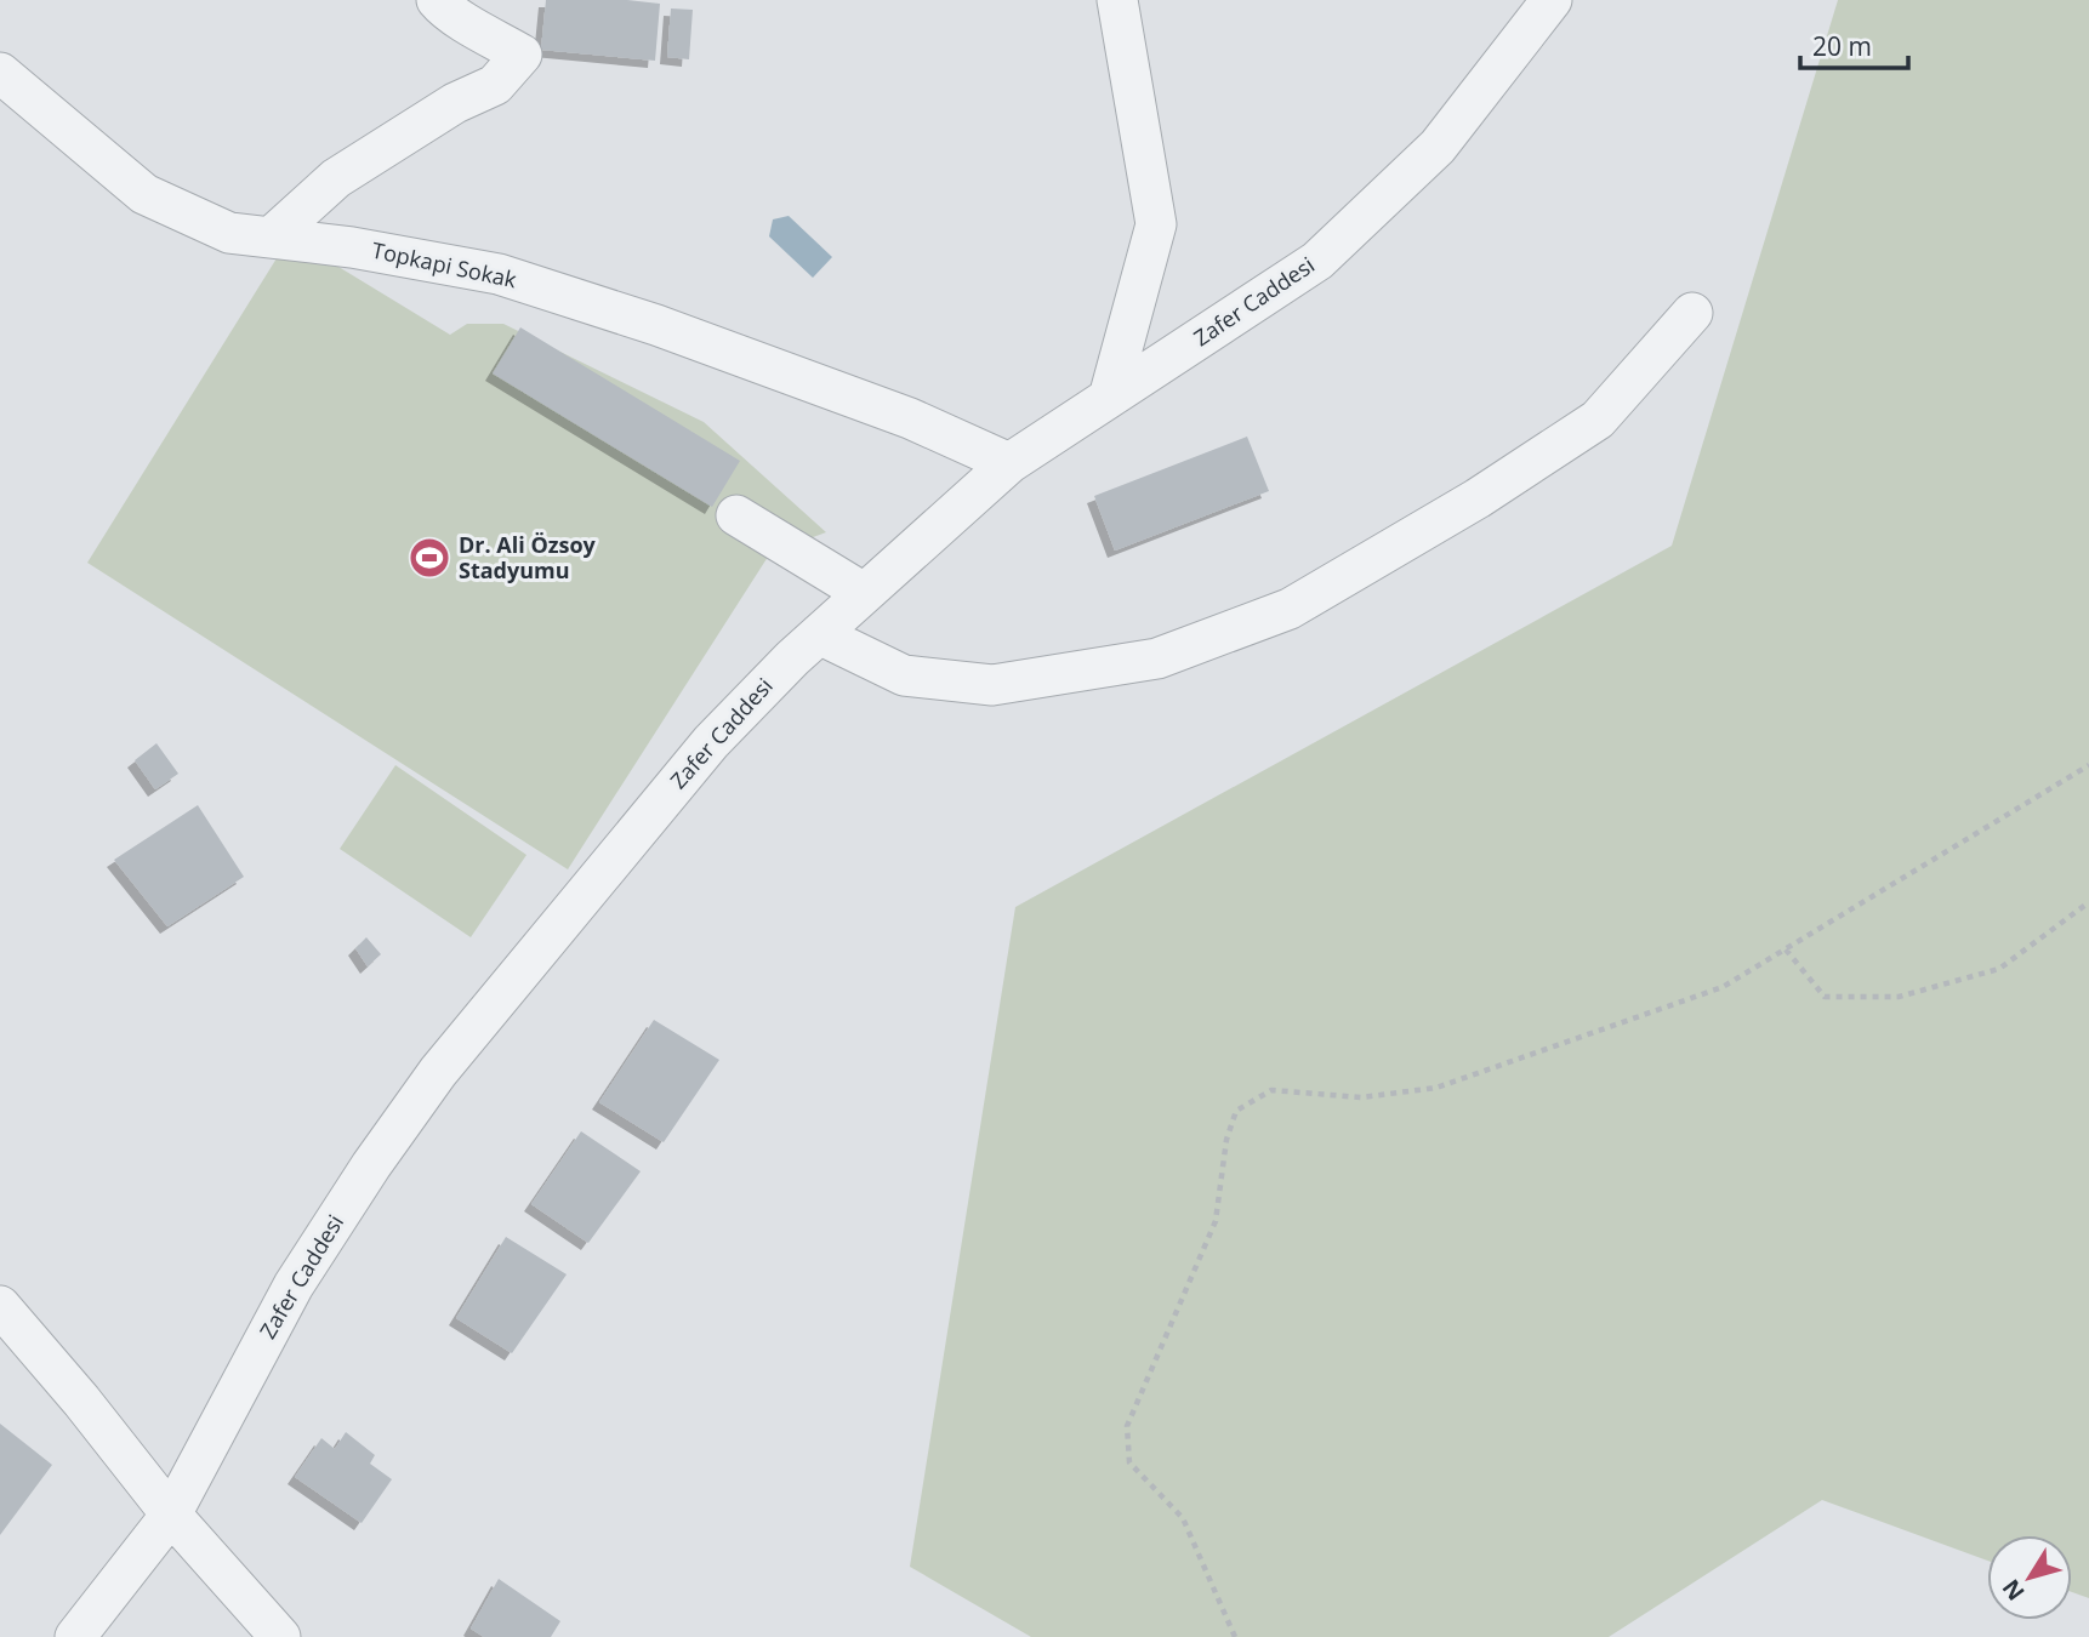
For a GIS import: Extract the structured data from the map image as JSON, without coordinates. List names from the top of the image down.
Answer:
{
  "streets": {
    "street": ["Topkapi Sokak", "Zafer Caddesi"]
  },
  "crossings": [
    ["Topkapi Sokak", "Zafer Caddesi"]
  ],
  "places": {
    "sports": ["Dr. Ali Özsoy Stadyumu"]
  },
  "scale_bar": "20 m",
  "north": "bottom left"
}
